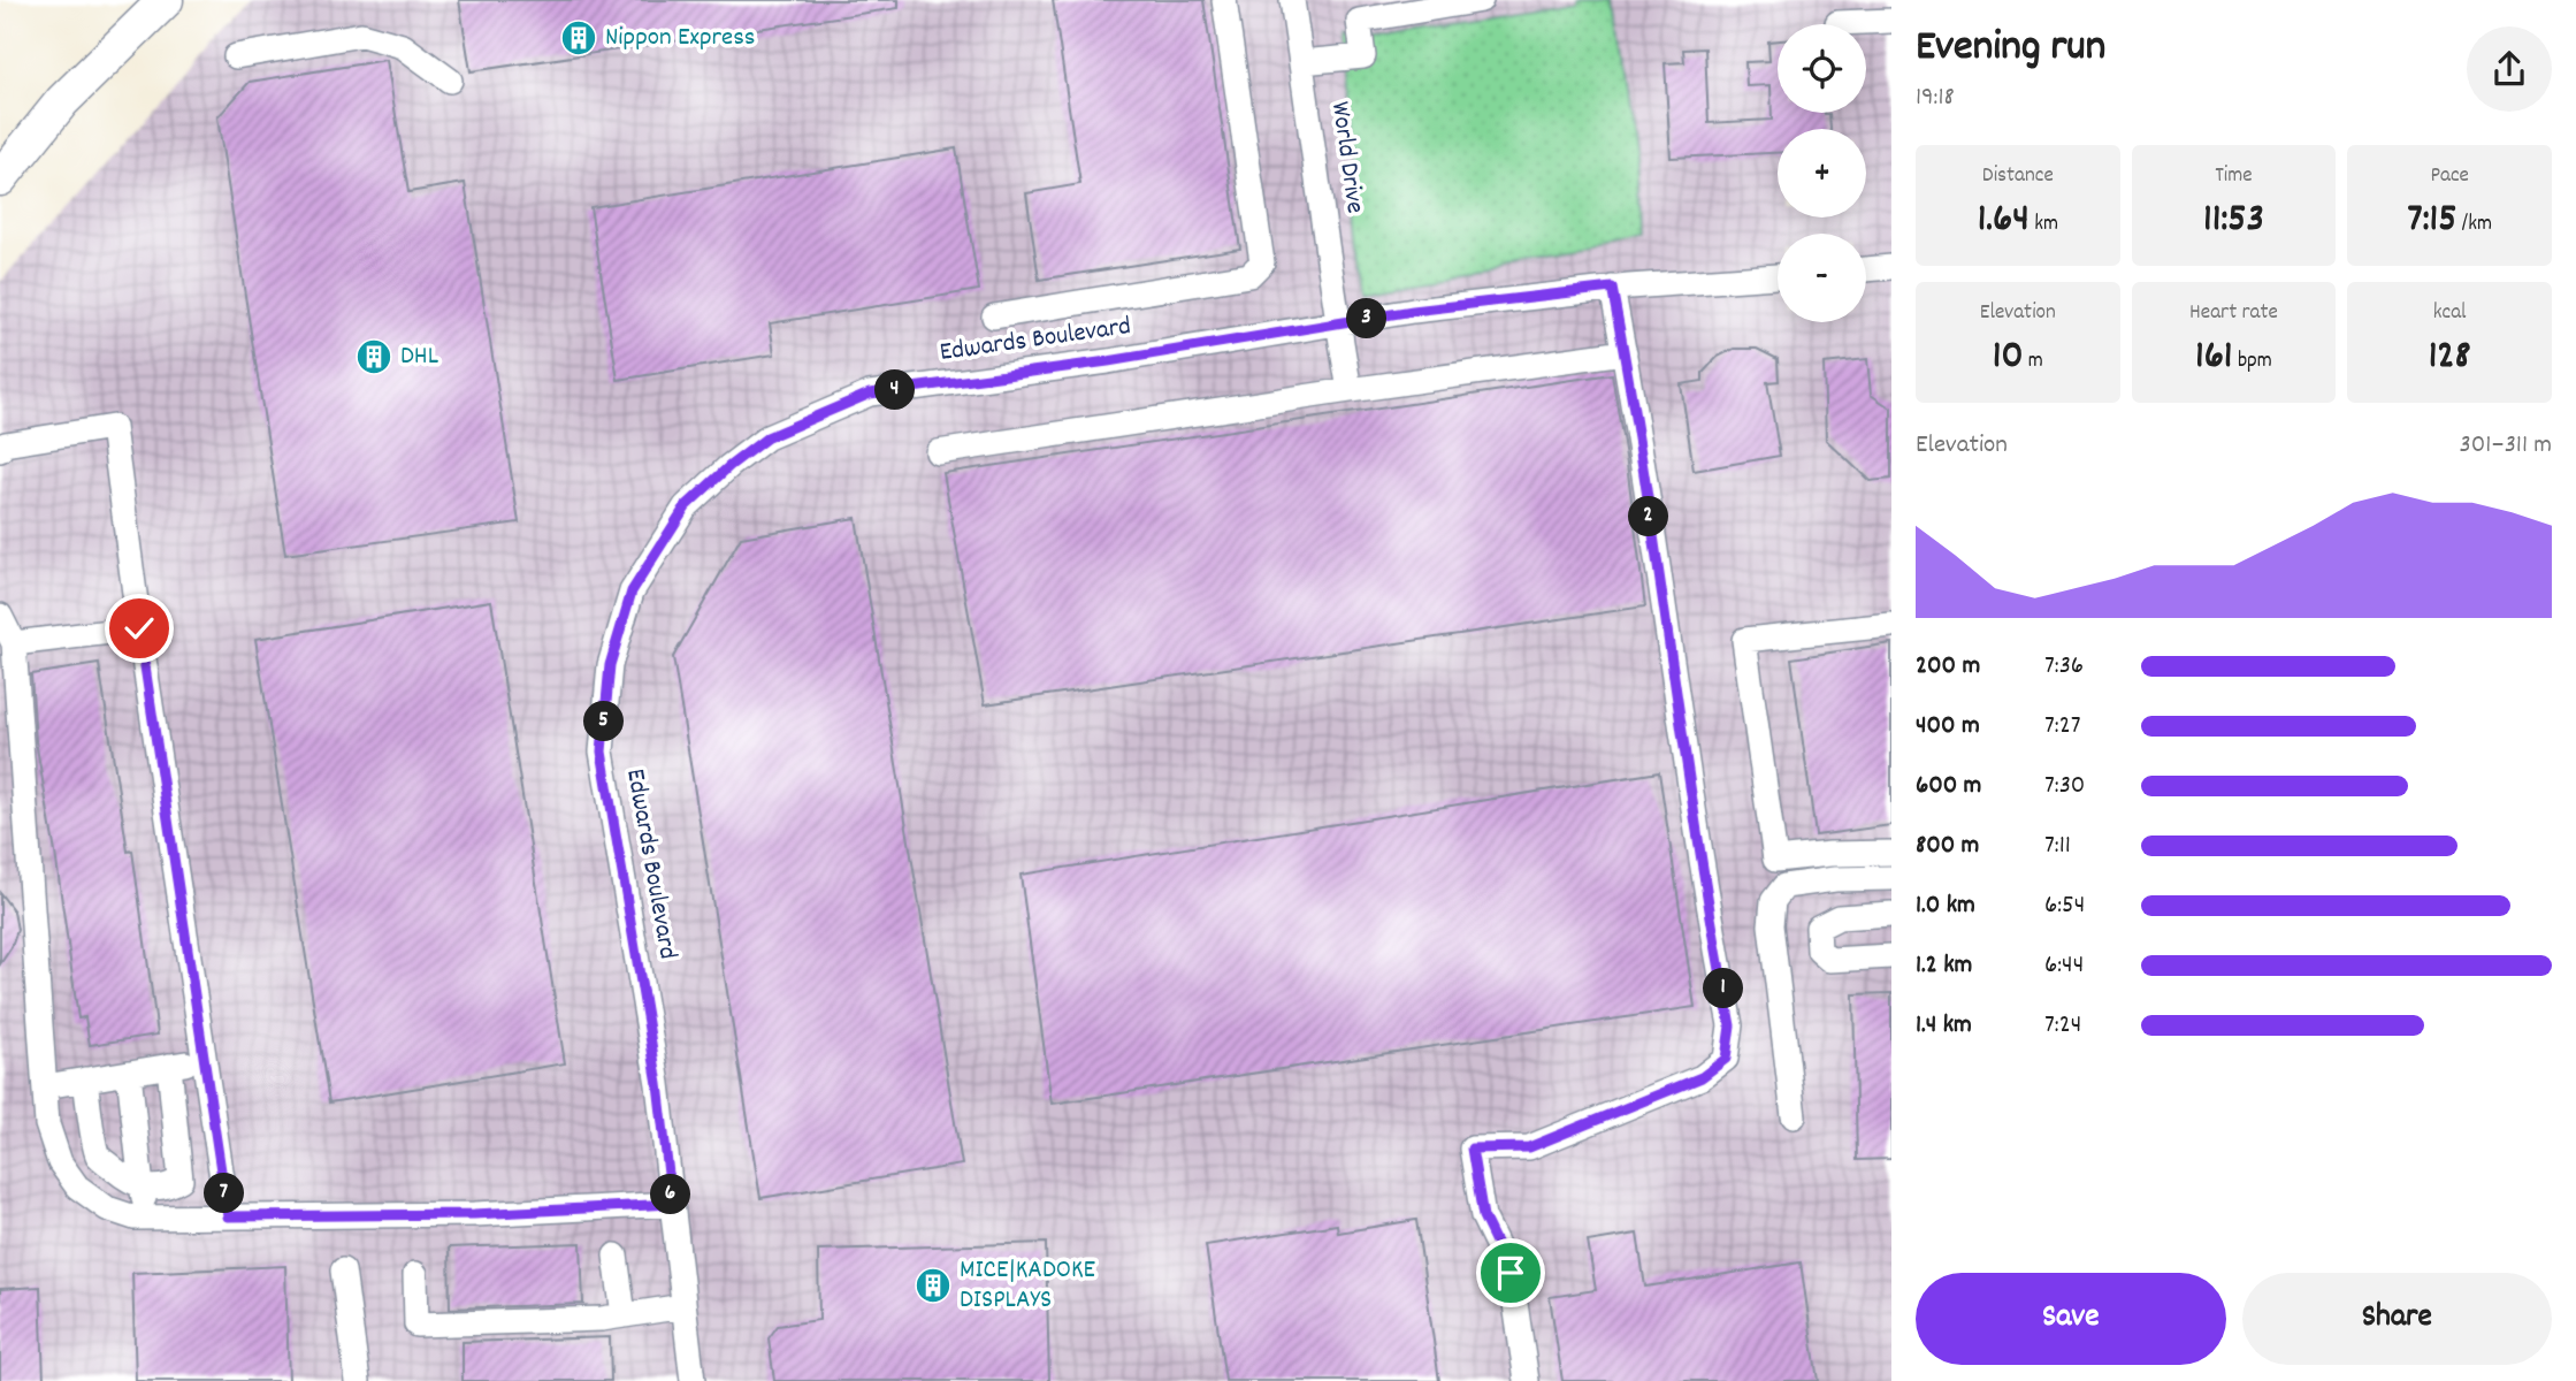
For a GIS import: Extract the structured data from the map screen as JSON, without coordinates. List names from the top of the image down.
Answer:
{
  "streets": {
    "street": ["World Drive", "Edwards Boulevard"]
  },
  "crossings": [
    ["World Drive", "Edwards Boulevard"]
  ],
  "places": {
    "building": ["Nippon Express", "DHL", "MICE|KADOKE DISPLAYS"]
  },
  "page": {
    "heading": ["Evening run", "19:18"],
    "map_buttons": ["+", "−"],
    "stats": [
      ["Distance", "1.64 km"],
      ["Time", "11:53"],
      ["Pace", "7:15 /km"],
      ["Elevation", "10 m"],
      ["Heart rate", "161 bpm"],
      ["kcal", "128"]
    ],
    "pins": [
      "3",
      "4",
      "2",
      "5",
      "1",
      "7",
      "6"
    ],
    "chart": ["Elevation", "301–311 m"],
    "list": [
      {
        "name": "200 m",
        "note": "7:36"
      },
      {
        "name": "400 m",
        "note": "7:27"
      },
      {
        "name": "600 m",
        "note": "7:30"
      },
      {
        "name": "800 m",
        "note": "7:11"
      },
      {
        "name": "1.0 km",
        "note": "6:54"
      },
      {
        "name": "1.2 km",
        "note": "6:44"
      },
      {
        "name": "1.4 km",
        "note": "7:24"
      }
    ],
    "buttons": ["Save", "Share"]
  }
}
